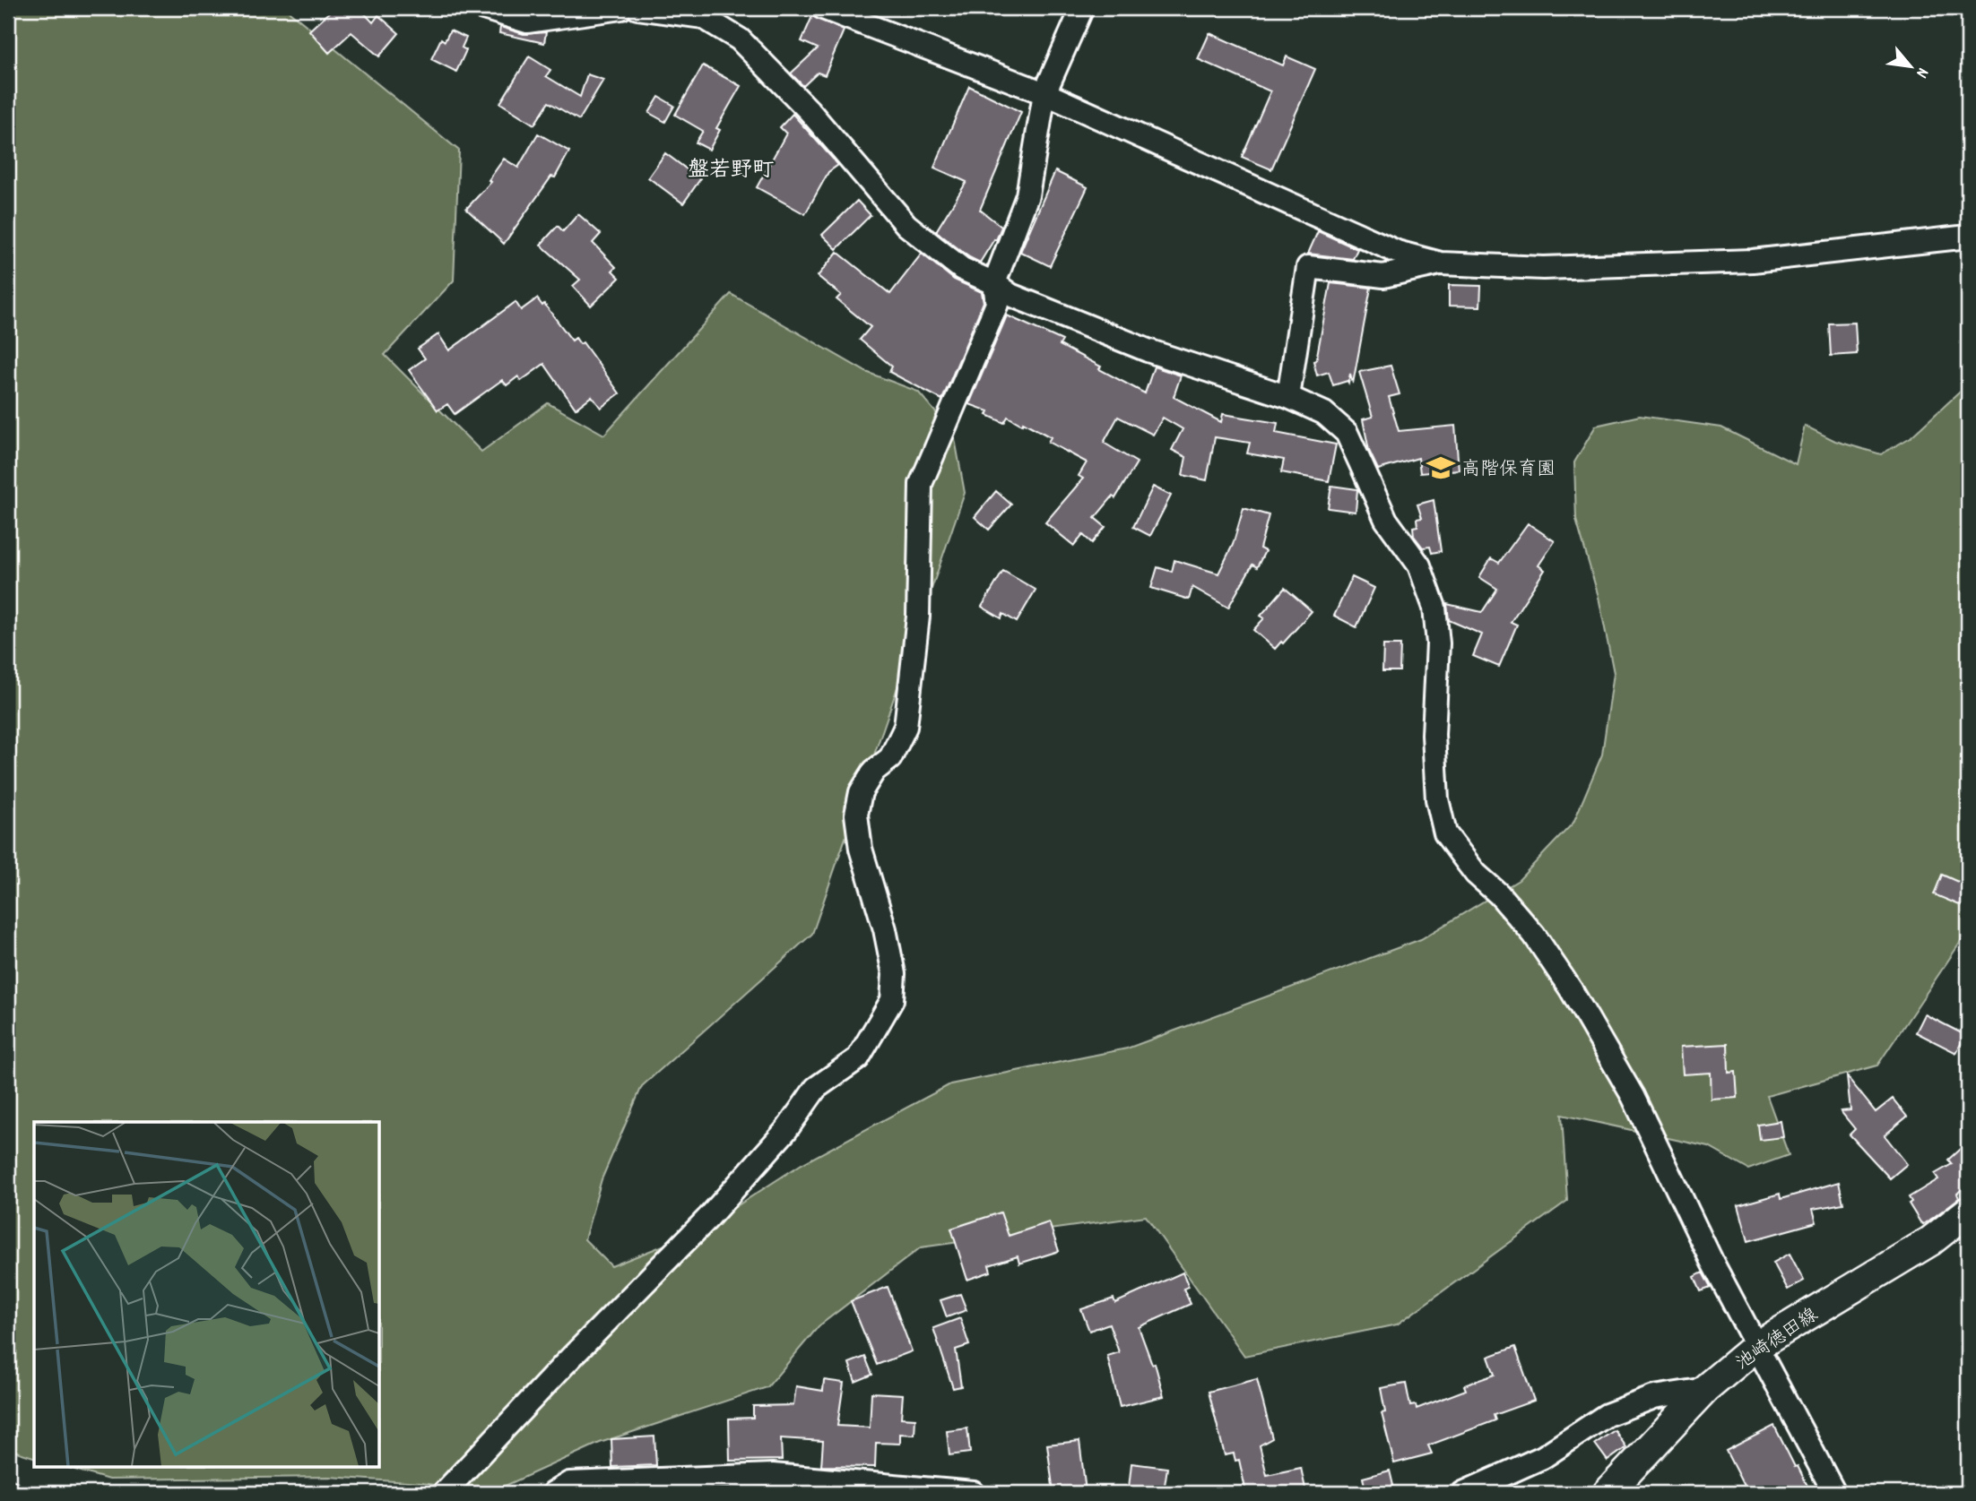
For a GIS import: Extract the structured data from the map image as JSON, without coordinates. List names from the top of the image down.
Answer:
{
  "streets": {
    "main road": ["池崎徳田線"]
  },
  "districts": ["盤若野町"],
  "places": {
    "school or university": ["高階保育園"]
  },
  "north": "bottom right"
}
